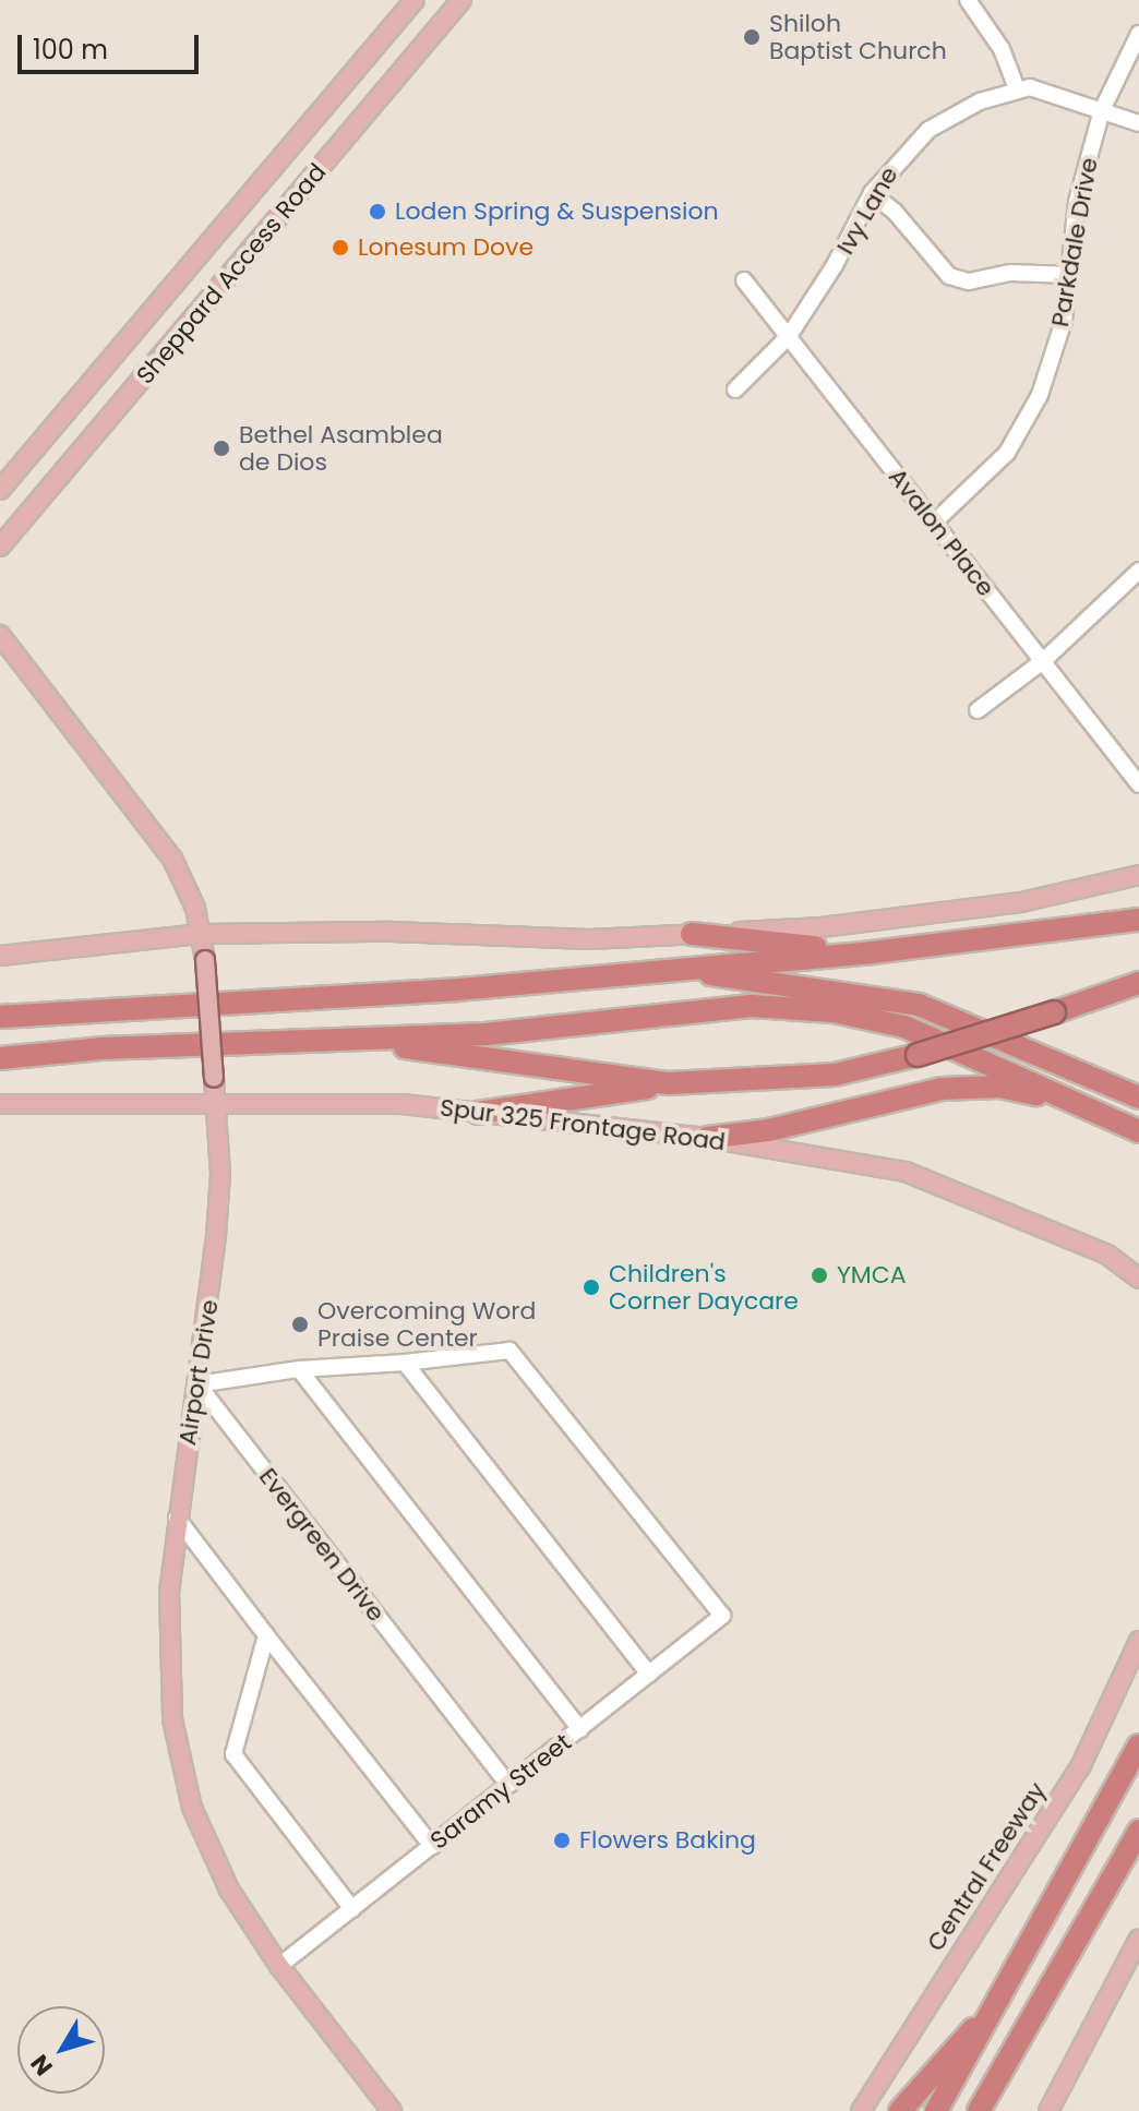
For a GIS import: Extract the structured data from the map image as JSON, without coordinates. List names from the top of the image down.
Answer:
{
  "streets": {
    "main road": [
      "Sheppard Access Road",
      "Spur 325 Frontage Road",
      "Airport Drive",
      "Central Freeway"
    ],
    "street": [
      "Ivy Lane",
      "Parkdale Drive",
      "Avalon Place",
      "Evergreen Drive",
      "Saramy Street"
    ]
  },
  "crossings": [
    ["Ivy Lane", "Parkdale Drive"],
    ["Ivy Lane", "Avalon Place"],
    ["Parkdale Drive", "Avalon Place"],
    ["Spur 325 Frontage Road", "Airport Drive"],
    ["Airport Drive", "Evergreen Drive"],
    ["Airport Drive", "Saramy Street"],
    ["Evergreen Drive", "Saramy Street"]
  ],
  "places": [
    "Shiloh Baptist Church",
    "Loden Spring & Suspension",
    "Lonesum Dove",
    "Bethel Asamblea de Dios",
    "YMCA",
    "Children's Corner Daycare",
    "Overcoming Word Praise Center",
    "Flowers Baking"
  ],
  "scale_bar": "100 m",
  "north": "bottom left"
}
